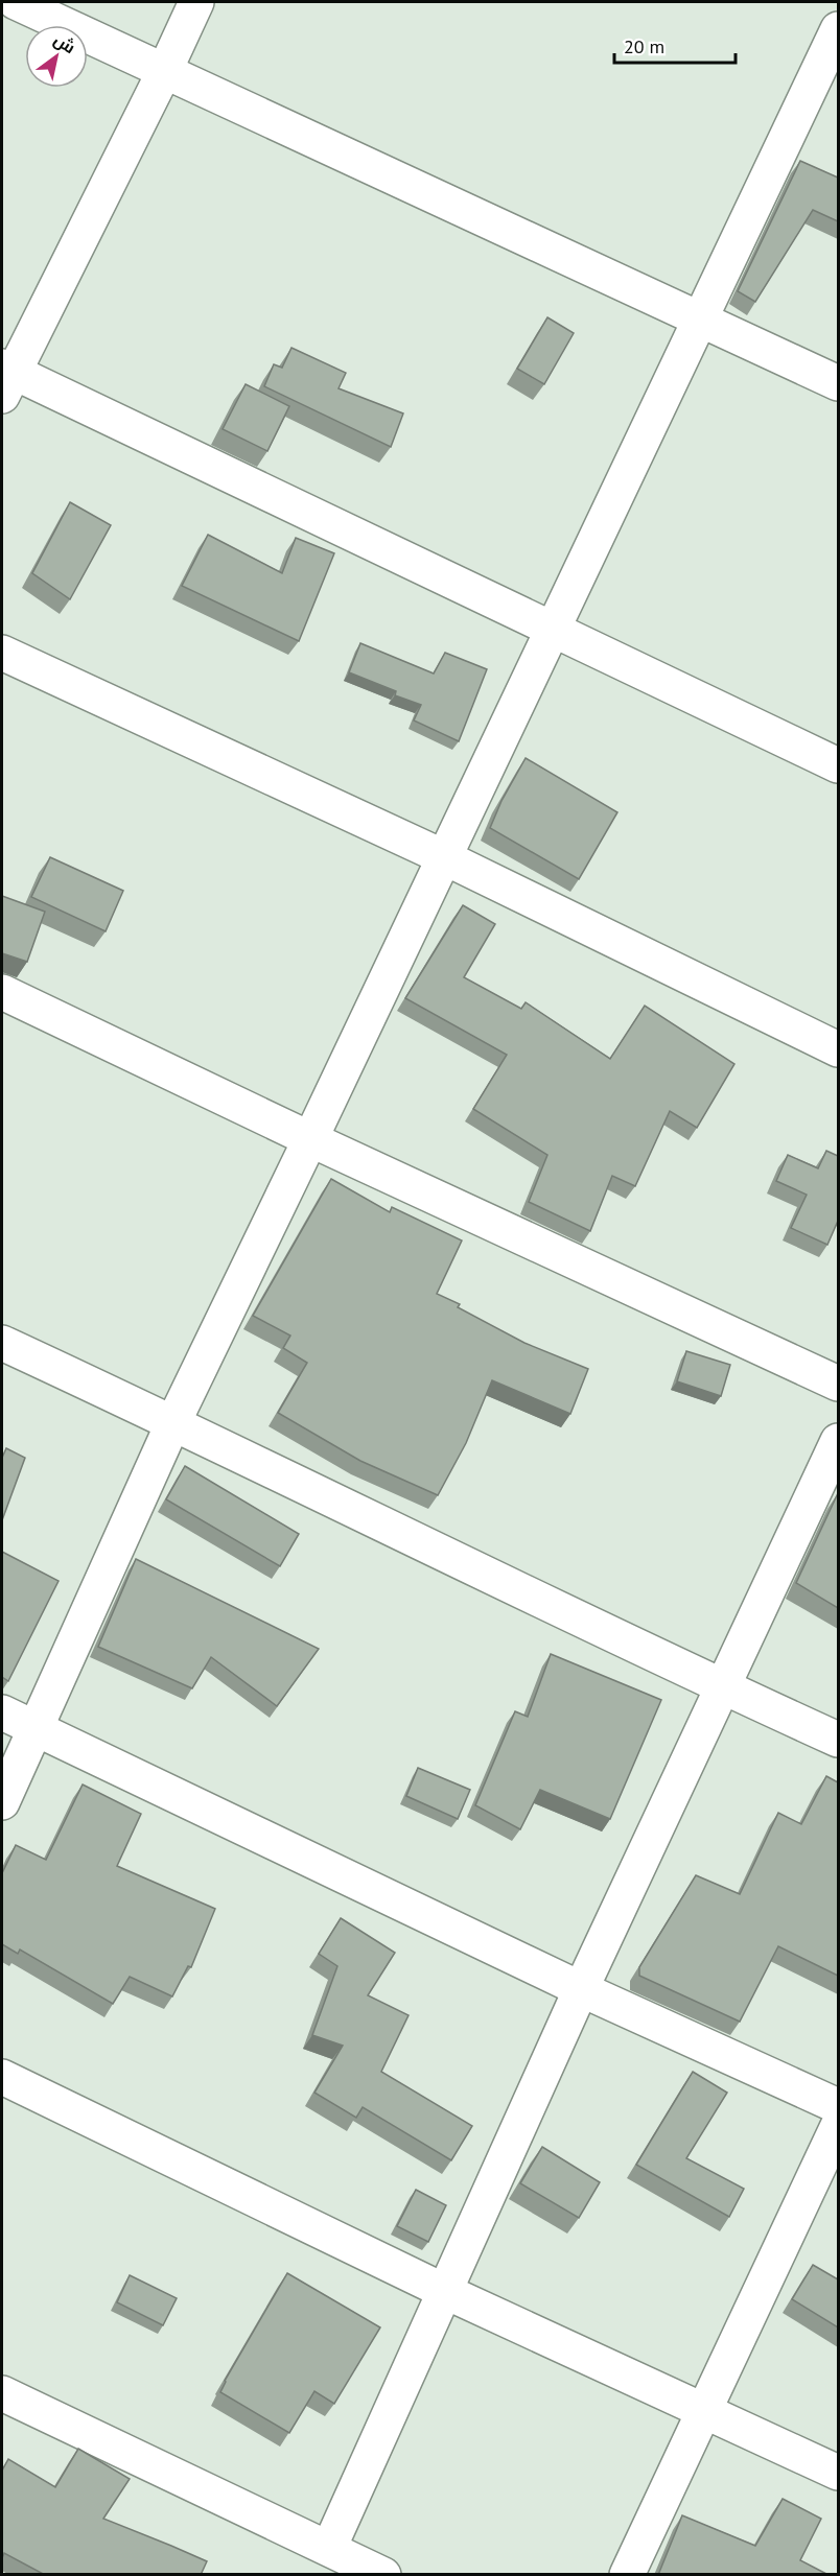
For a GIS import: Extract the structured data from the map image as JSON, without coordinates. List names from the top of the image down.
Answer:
{
  "scale_bar": "20 m",
  "north": "top right"
}
